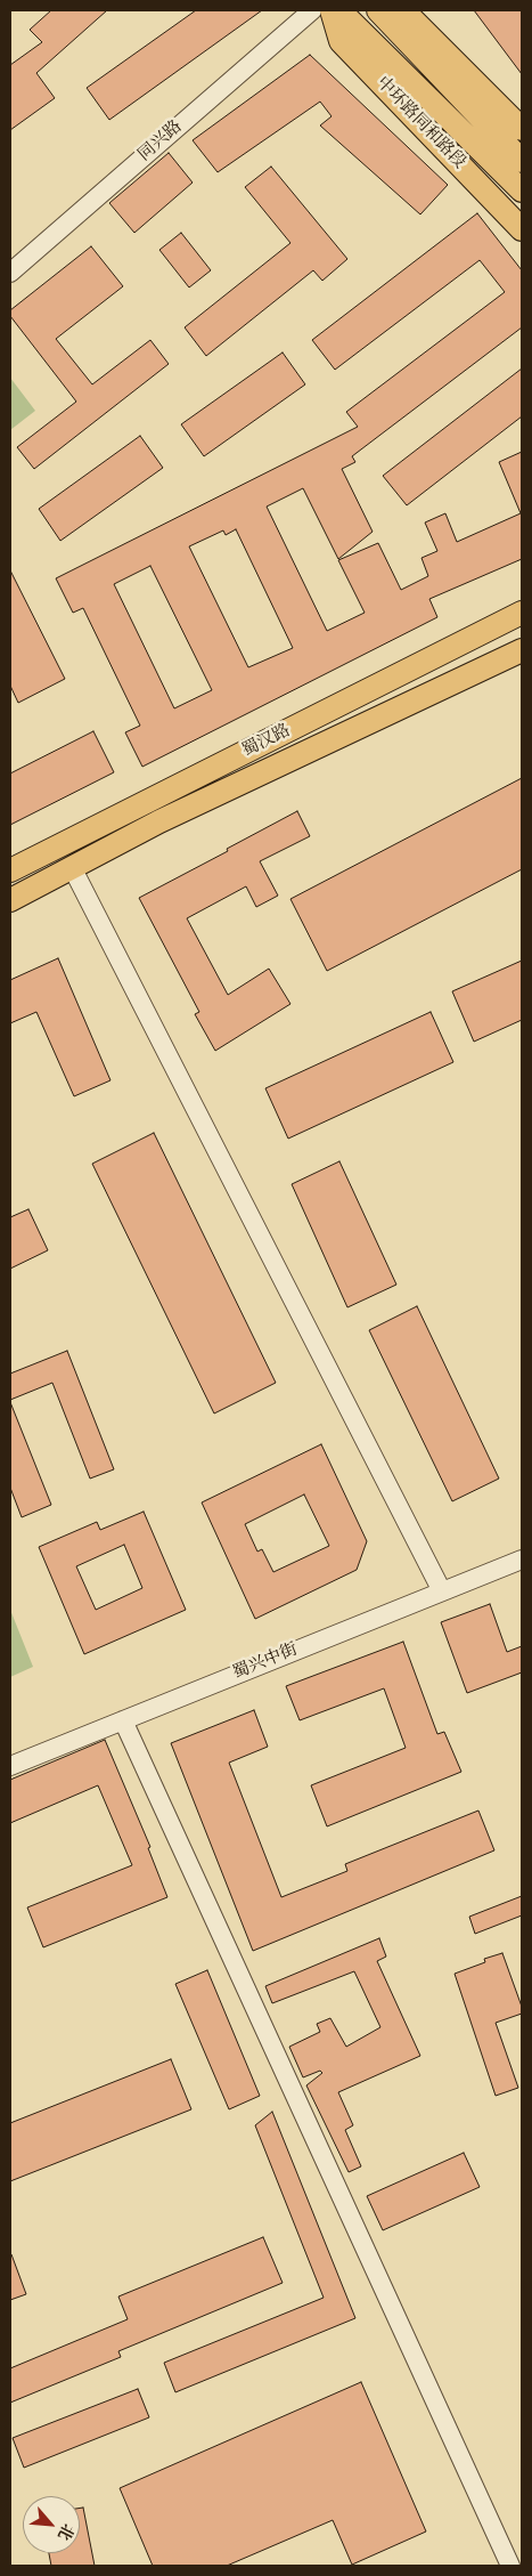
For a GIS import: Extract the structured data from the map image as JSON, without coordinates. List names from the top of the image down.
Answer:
{
  "streets": {
    "main road": ["中环路同和路段", "蜀汉路"],
    "street": ["同兴路", "蜀兴中街"]
  },
  "north": "bottom right"
}
